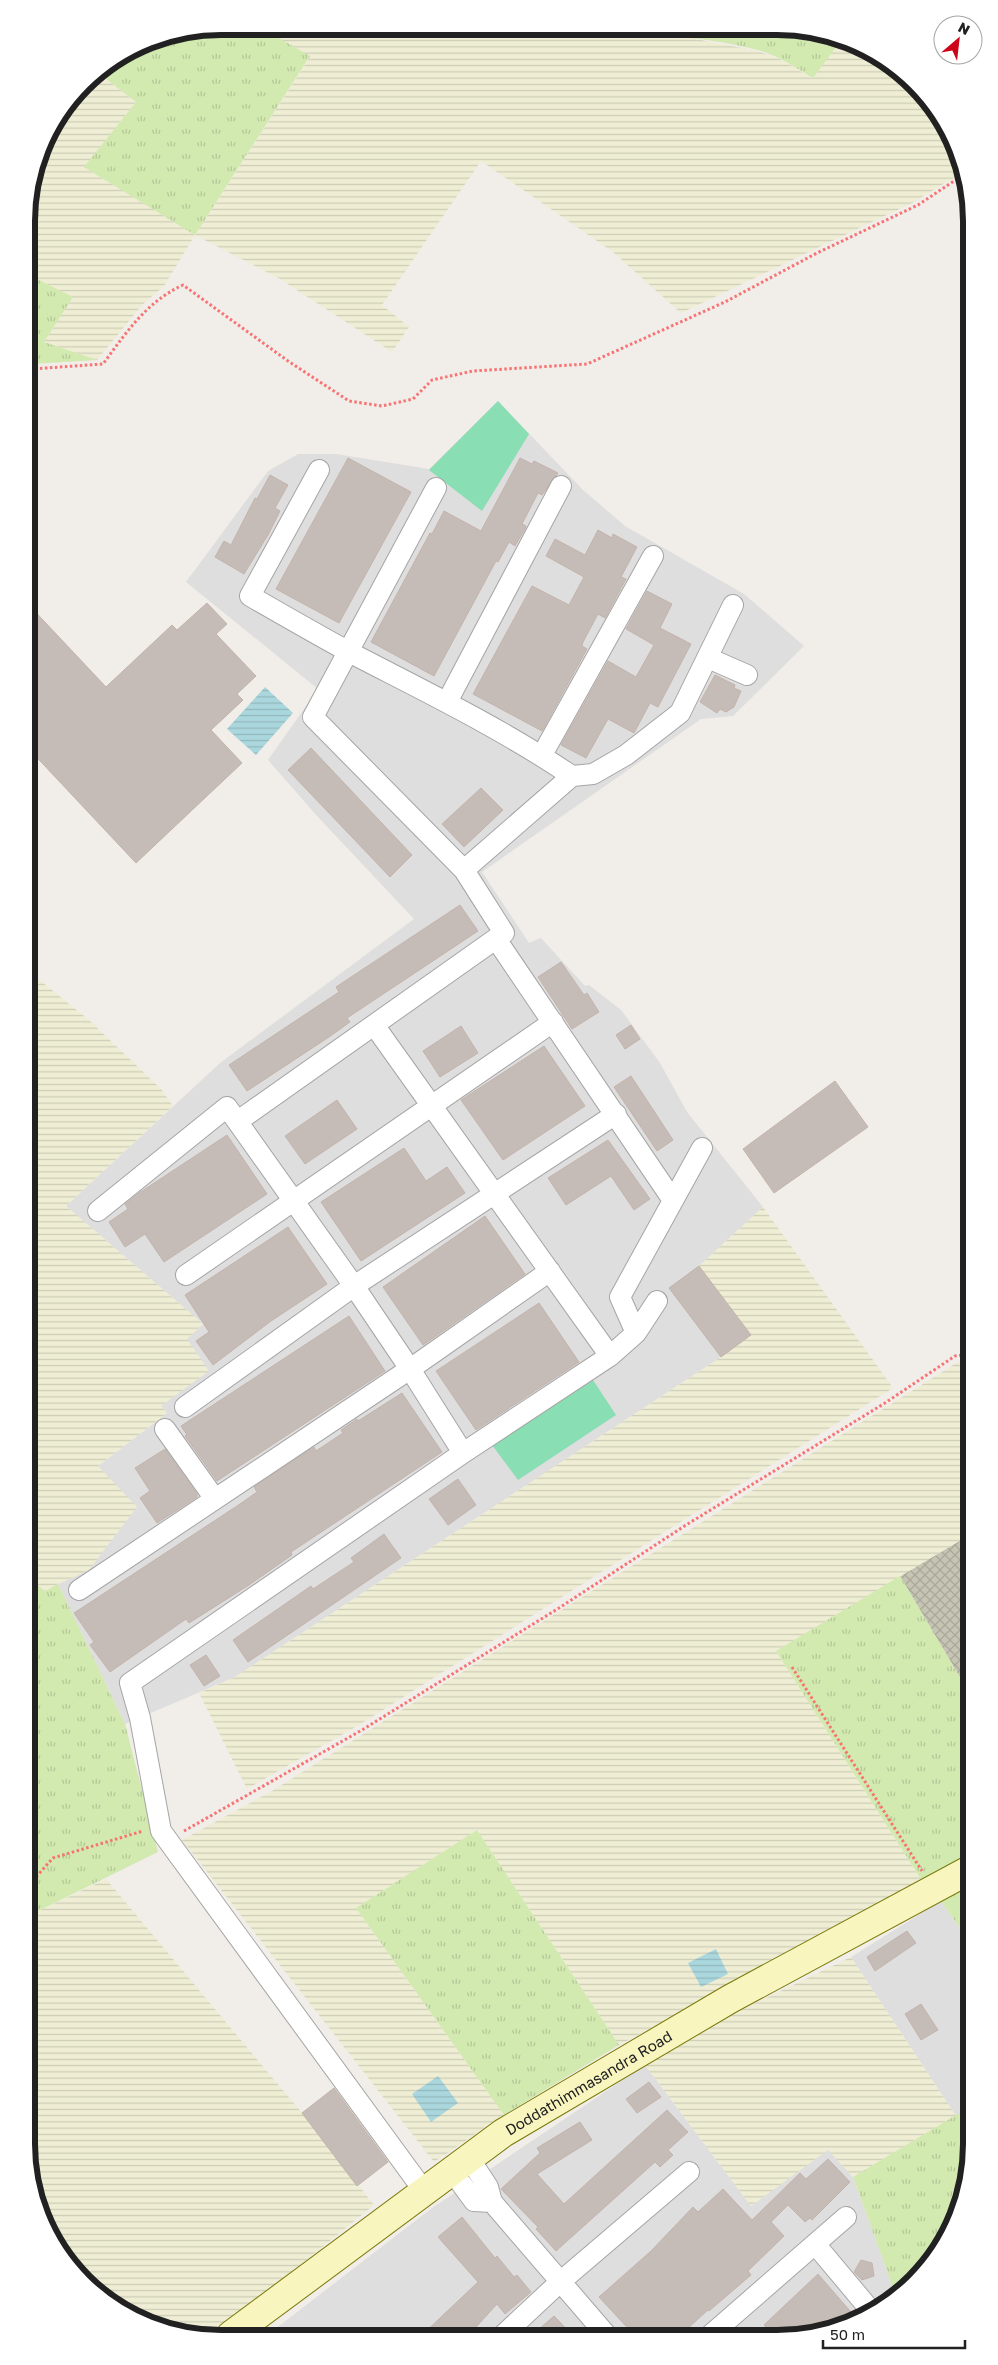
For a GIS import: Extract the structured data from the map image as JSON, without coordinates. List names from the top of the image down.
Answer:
{
  "streets": {
    "street": ["Doddathimmasandra Road"]
  },
  "scale_bar": "50 m",
  "north": "top right"
}
